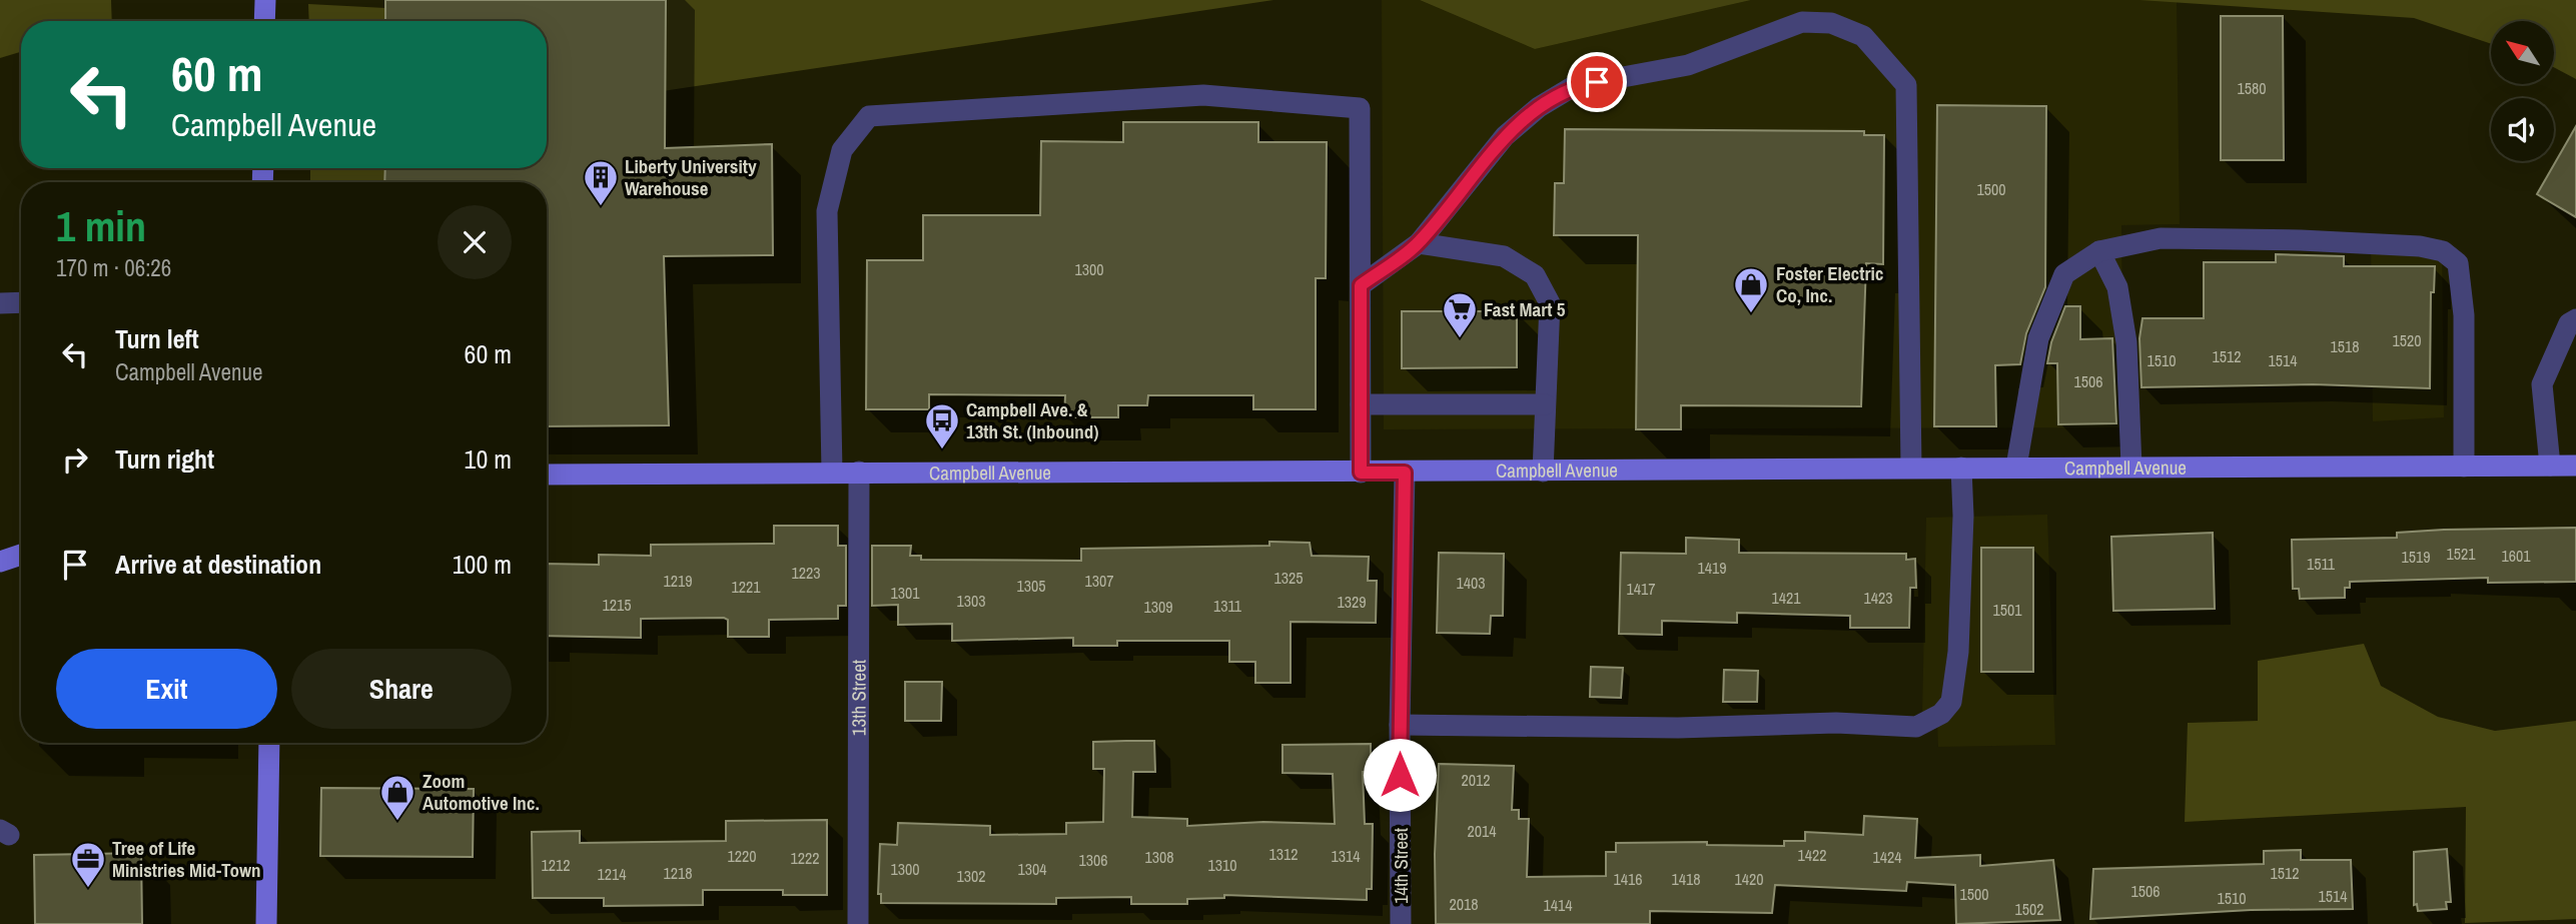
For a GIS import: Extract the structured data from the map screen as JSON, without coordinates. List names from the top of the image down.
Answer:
{
  "streets": {
    "main road": ["Campbell Avenue"],
    "street": ["13th Street", "14th Street"]
  },
  "crossings": [
    ["Campbell Avenue", "13th Street"],
    ["Campbell Avenue", "14th Street"]
  ],
  "places": {
    "building": ["Liberty University Warehouse"],
    "shop": ["Foster Electric Co, Inc.", "Zoom Automotive Inc."],
    "supermarket": ["Fast Mart 5"],
    "bus stop": ["Campbell Ave. & 13th St. (Inbound)"],
    "office": ["Tree of Life Ministries Mid-Town"]
  },
  "house_numbers": [
    "1580",
    "1500",
    "1300",
    "1520",
    "1518",
    "1512",
    "1510",
    "1514",
    "1506",
    "1521",
    "1601",
    "1519",
    "1511",
    "1419",
    "1223",
    "1325",
    "1219",
    "1307",
    "1403",
    "1305",
    "1221",
    "1417",
    "1301",
    "1421",
    "1423",
    "1303",
    "1329",
    "1215",
    "1311",
    "1309",
    "1501",
    "2012",
    "2014",
    "1312",
    "1422",
    "1220",
    "1314",
    "1308",
    "1424",
    "1222",
    "1306",
    "1212",
    "1310",
    "1300",
    "1304",
    "1218",
    "1512",
    "1214",
    "1302",
    "1416",
    "1418",
    "1420",
    "1506",
    "1500",
    "1514",
    "1510",
    "2018",
    "1414",
    "1502"
  ],
  "north": "top left",
  "page": {
    "turn": ["60 m", "Campbell Avenue"],
    "heading": ["1 min", "170 m · 06:26"],
    "list": [
      {
        "name": "Turn left",
        "note": "Campbell Avenue",
        "value": "60 m"
      },
      {
        "name": "Turn right",
        "value": "10 m"
      },
      {
        "name": "Arrive at destination",
        "value": "100 m"
      }
    ],
    "buttons": ["Exit", "Share"]
  }
}
